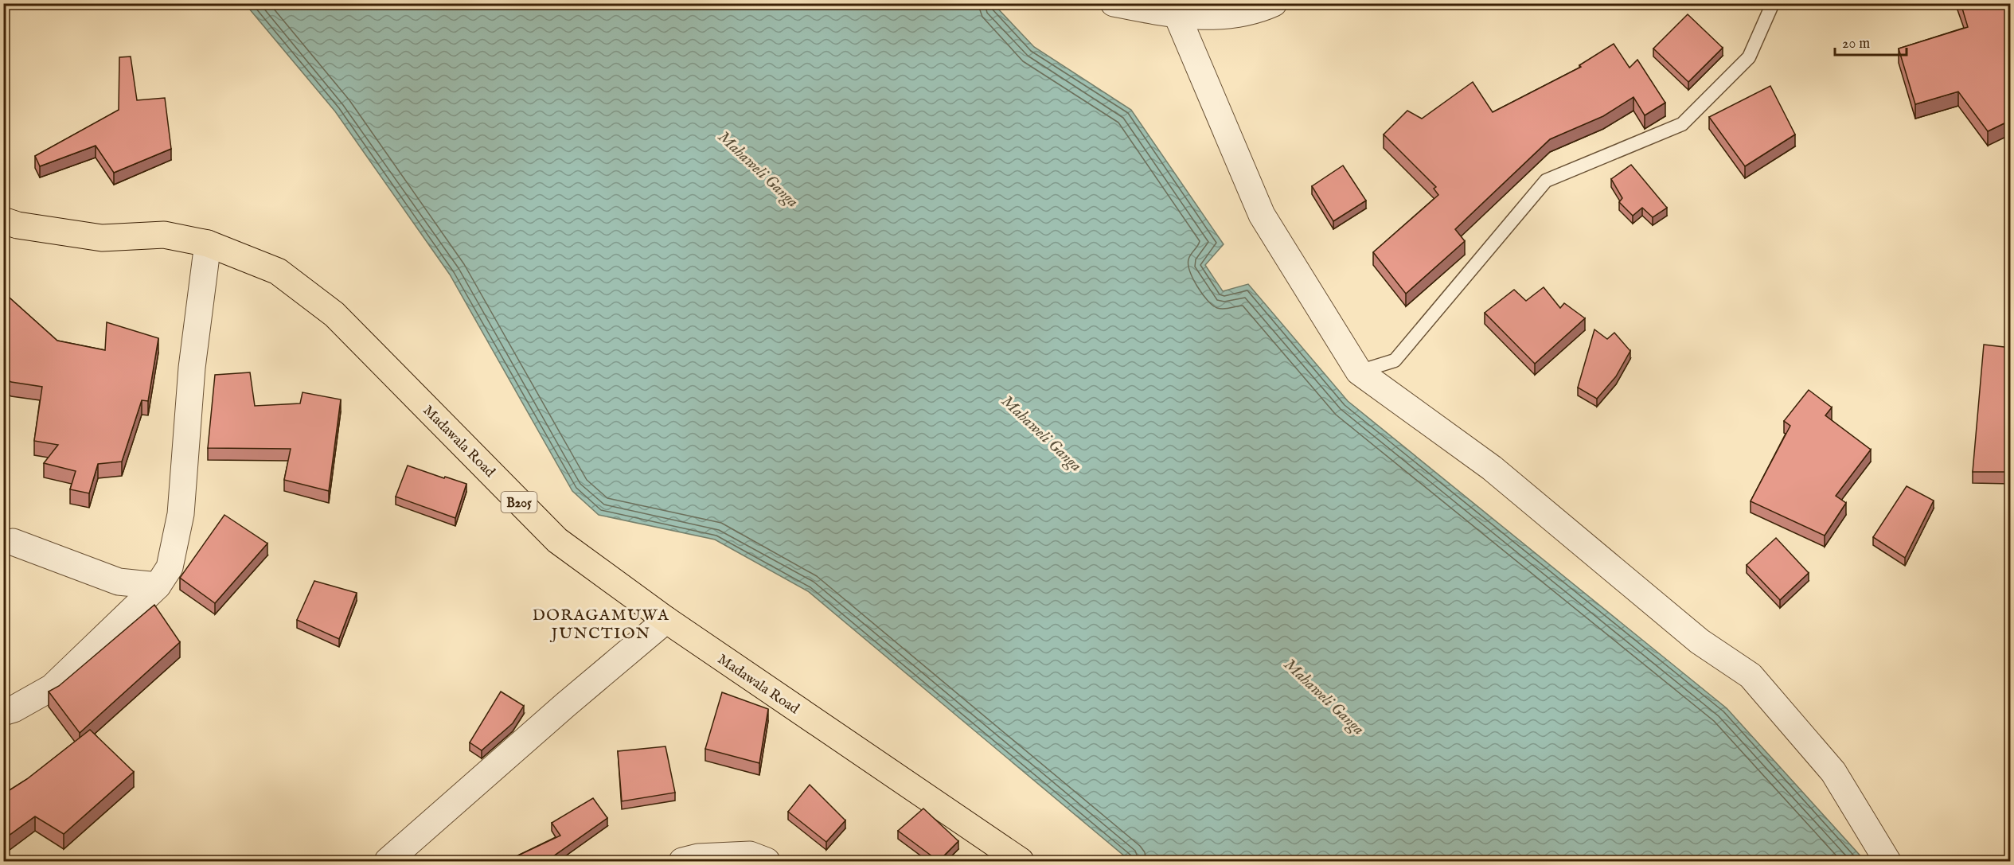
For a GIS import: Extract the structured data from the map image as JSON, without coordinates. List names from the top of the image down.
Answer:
{
  "streets": {
    "main road": ["Madawala Road", "B205"]
  },
  "districts": ["DORAGAMUWA JUNCTION"],
  "water": ["Mahaweli Ganga"],
  "scale_bar": "20 m"
}
